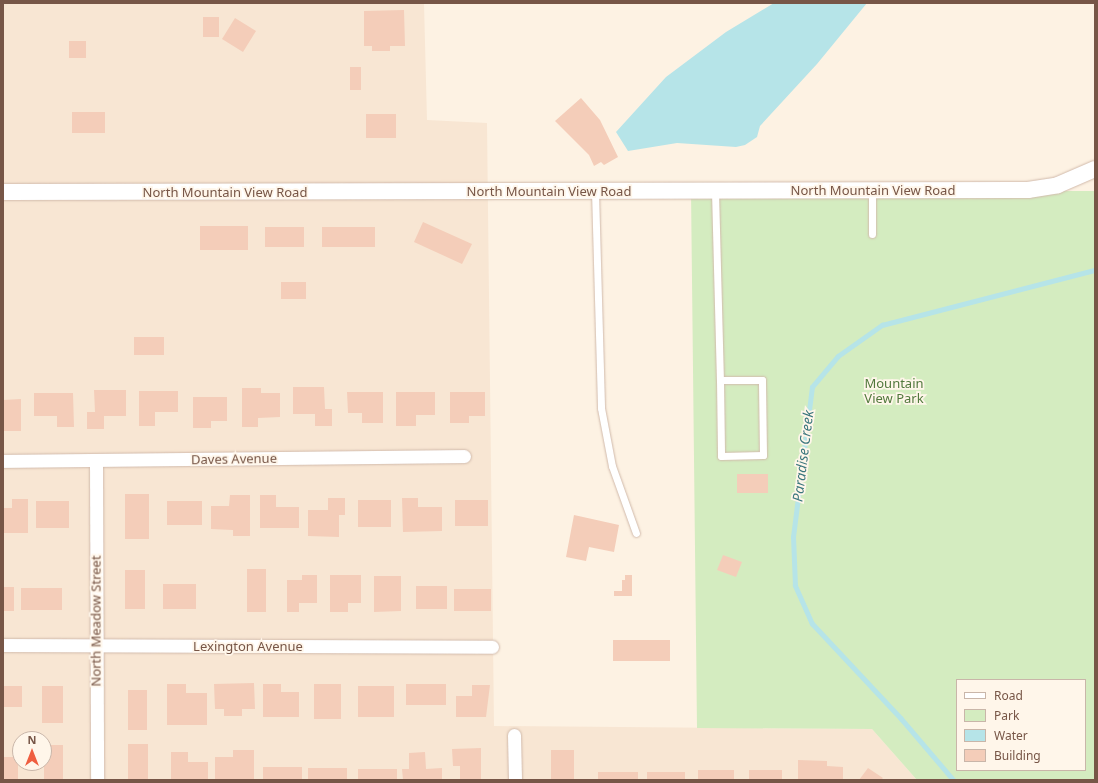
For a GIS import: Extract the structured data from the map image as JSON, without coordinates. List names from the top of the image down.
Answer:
{
  "streets": {
    "street": [
      "North Mountain View Road",
      "Daves Avenue",
      "North Meadow Street",
      "Lexington Avenue"
    ]
  },
  "crossings": [
    ["Daves Avenue", "North Meadow Street"],
    ["North Meadow Street", "Lexington Avenue"]
  ],
  "water": ["Paradise Creek"],
  "parks": ["Mountain View Park"],
  "legend": [
    "Road",
    "Park",
    "Water",
    "Building"
  ],
  "north": "top"
}
